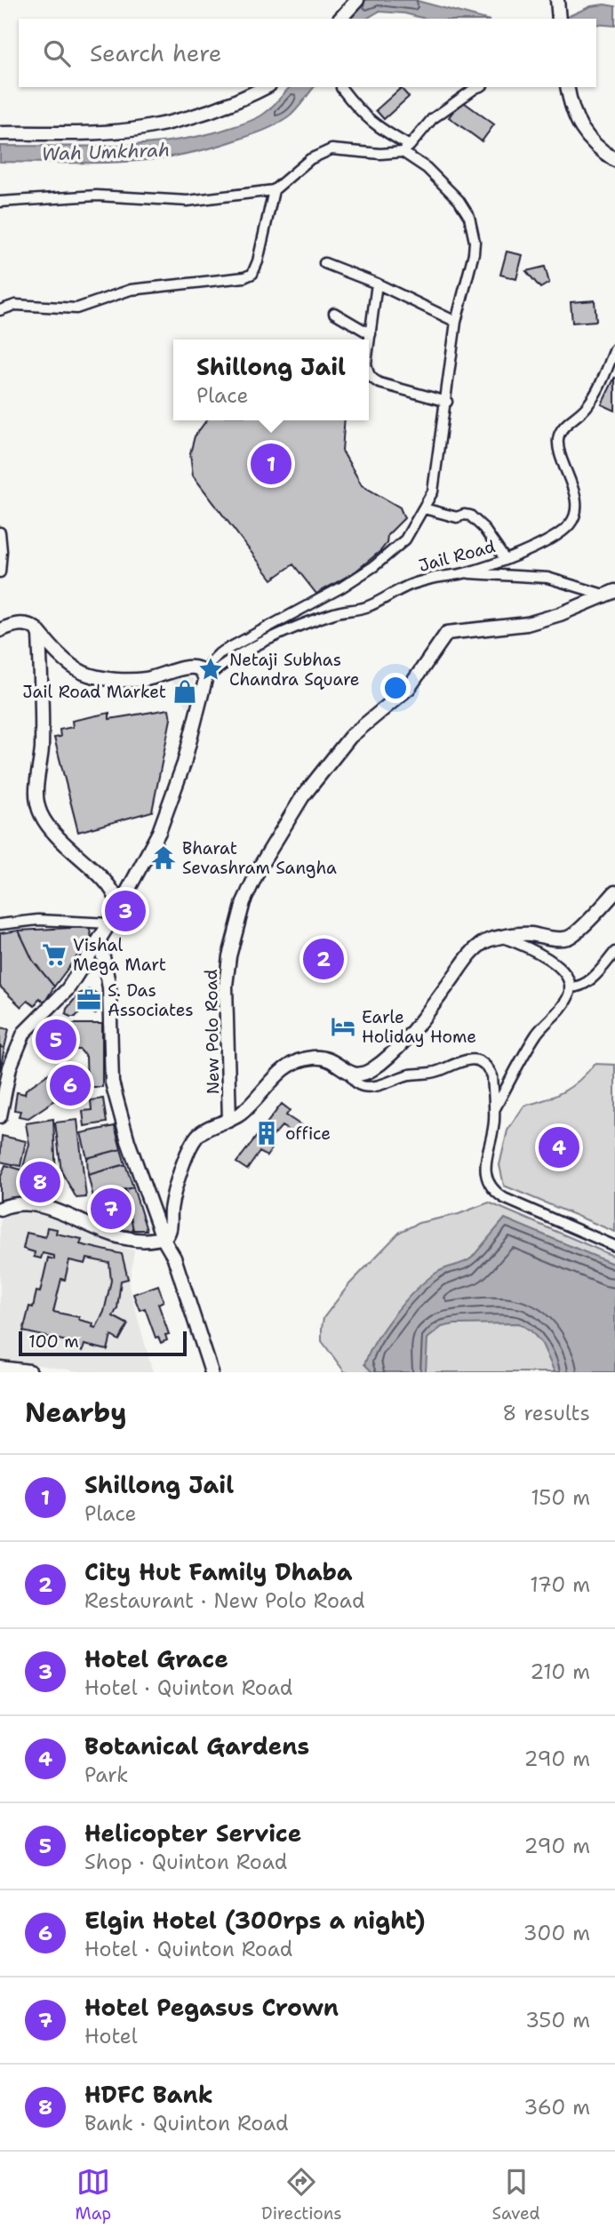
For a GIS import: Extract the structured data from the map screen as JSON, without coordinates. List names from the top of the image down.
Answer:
{
  "streets": {
    "street": ["Jail Road", "New Polo Road"]
  },
  "water": ["Wah Umkhrah"],
  "places": {
    "place": ["Netaji Subhas Chandra Square"],
    "shop": ["Jail Road Market"],
    "temple": ["Bharat Sevashram Sangha"],
    "supermarket": ["Vishal Mega Mart"],
    "office": ["S. Das Associates"],
    "hotel": ["Earle Holiday Home"],
    "building": ["office"]
  },
  "scale_bar": "100 m",
  "page": {
    "search": "Search here",
    "popup": ["Shillong Jail", "Place"],
    "pins": [
      "1",
      "3",
      "2",
      "5",
      "6",
      "4",
      "8",
      "7"
    ],
    "scale": "100 m",
    "heading": ["Nearby", "8 results"],
    "list": [
      {
        "mark": "1",
        "name": "Shillong Jail",
        "note": "Place",
        "value": "150 m"
      },
      {
        "mark": "2",
        "name": "City Hut Family Dhaba",
        "note": "Restaurant · New Polo Road",
        "value": "170 m"
      },
      {
        "mark": "3",
        "name": "Hotel Grace",
        "note": "Hotel · Quinton Road",
        "value": "210 m"
      },
      {
        "mark": "4",
        "name": "Botanical Gardens",
        "note": "Park",
        "value": "290 m"
      },
      {
        "mark": "5",
        "name": "Helicopter Service",
        "note": "Shop · Quinton Road",
        "value": "290 m"
      },
      {
        "mark": "6",
        "name": "Elgin Hotel (300rps a night)",
        "note": "Hotel · Quinton Road",
        "value": "300 m"
      },
      {
        "mark": "7",
        "name": "Hotel Pegasus Crown",
        "note": "Hotel",
        "value": "350 m"
      },
      {
        "mark": "8",
        "name": "HDFC Bank",
        "note": "Bank · Quinton Road",
        "value": "360 m"
      }
    ],
    "nav": ["Map", "Directions", "Saved"]
  }
}
